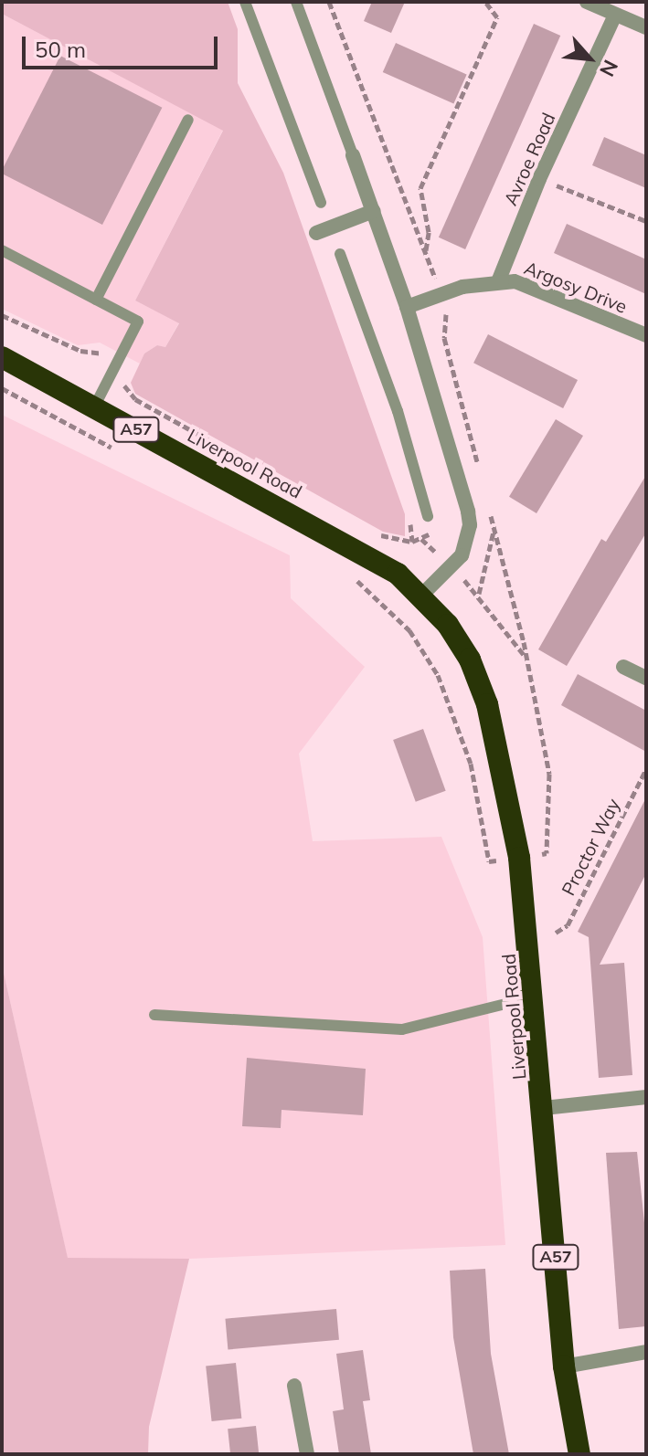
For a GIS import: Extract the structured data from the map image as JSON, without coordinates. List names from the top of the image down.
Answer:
{
  "streets": {
    "highway": ["A57", "Liverpool Road"],
    "street": ["Avroe Road", "Argosy Drive"],
    "path": ["Proctor Way"]
  },
  "crossings": [
    ["Avroe Road", "Argosy Drive"]
  ],
  "scale_bar": "50 m",
  "north": "bottom right"
}
